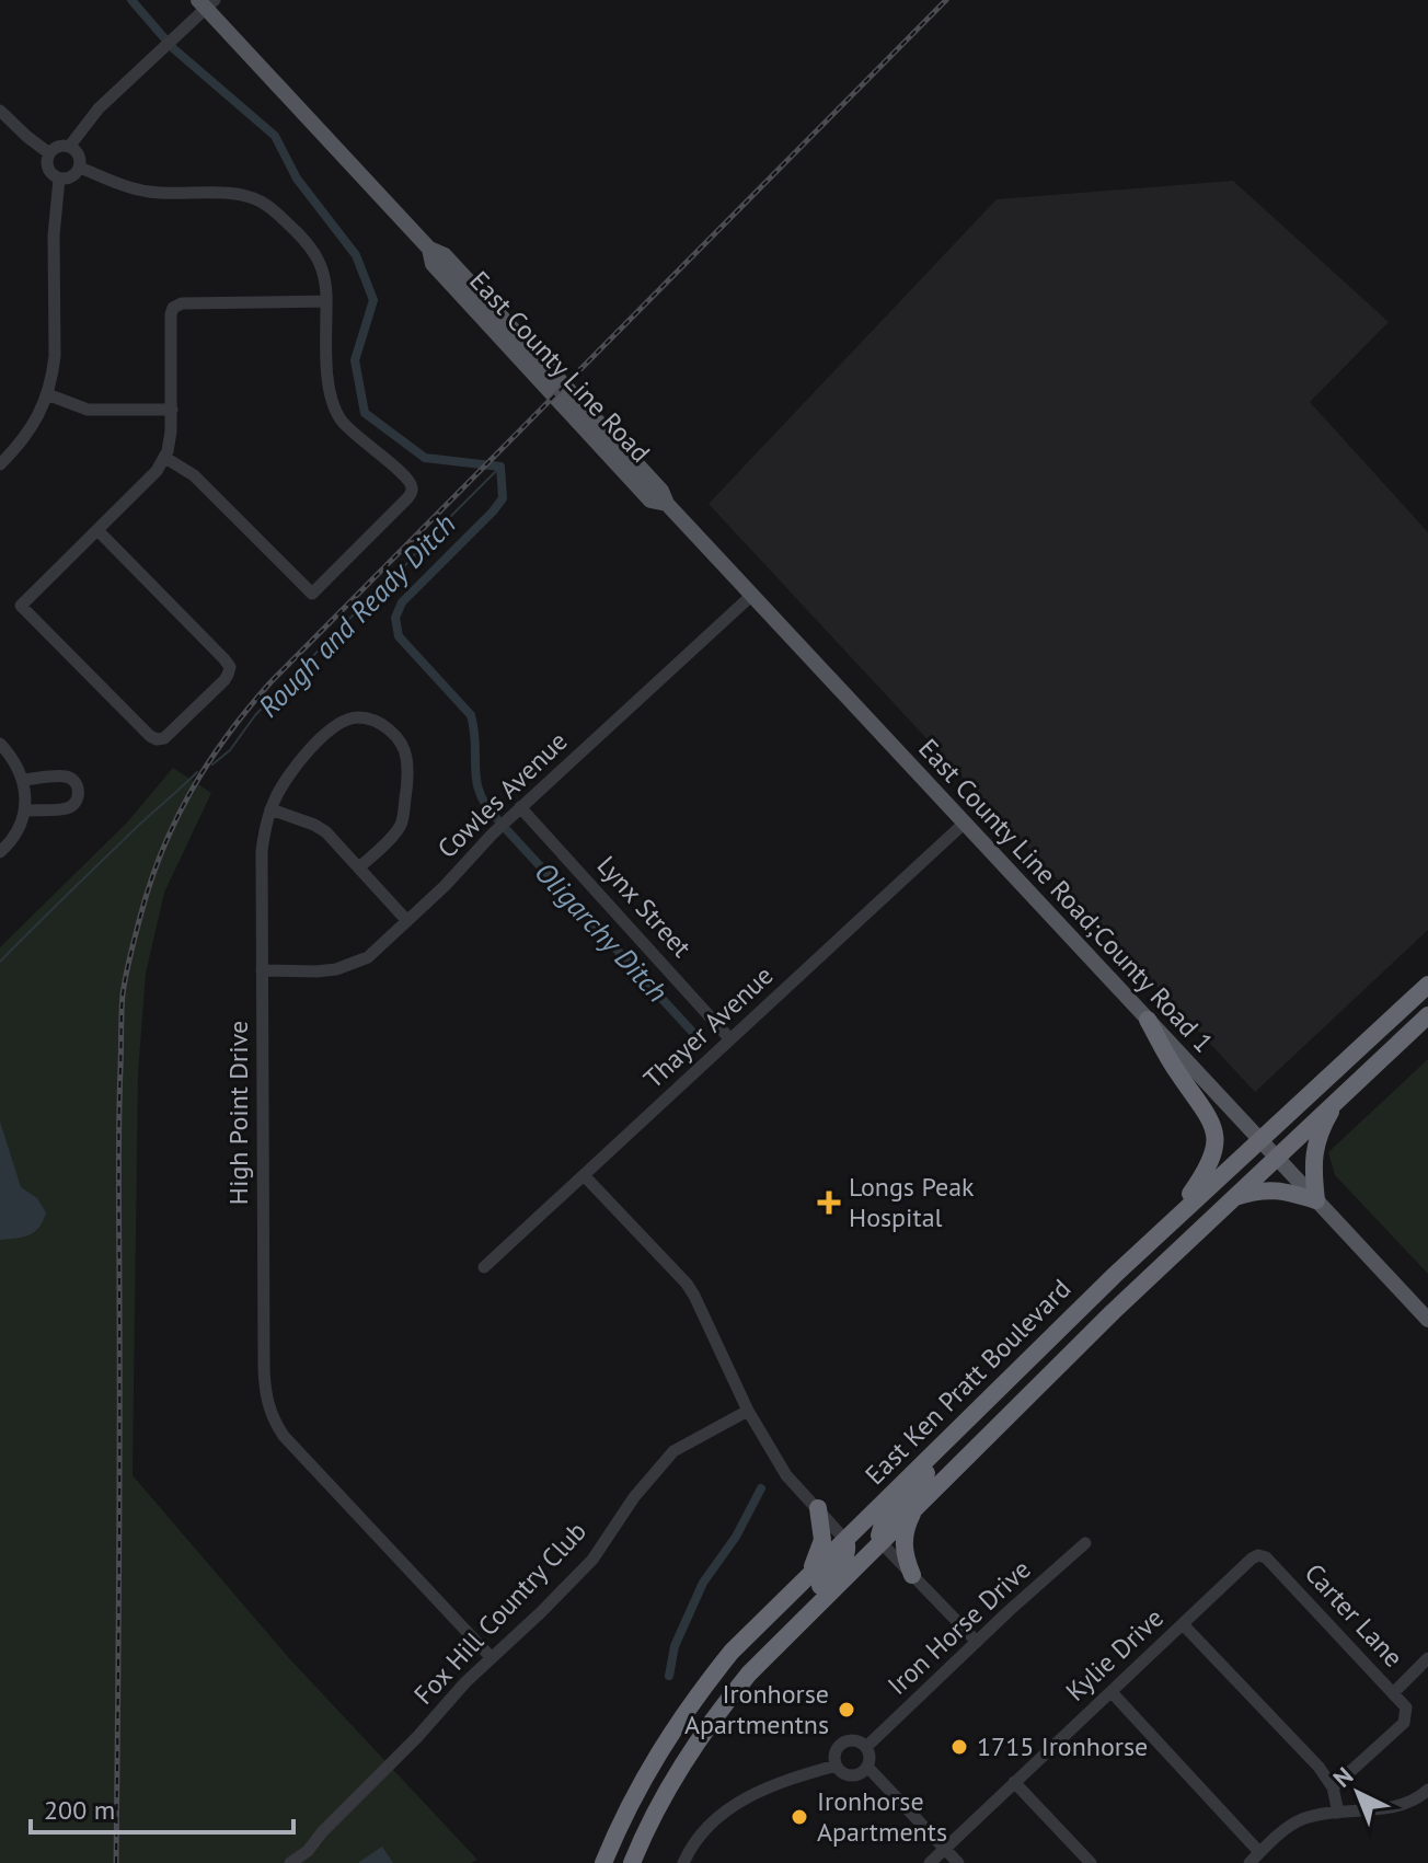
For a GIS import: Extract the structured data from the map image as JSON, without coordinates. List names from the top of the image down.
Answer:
{
  "streets": {
    "highway": ["East Ken Pratt Boulevard"],
    "main road": ["East County Line Road;County Road 1"],
    "street": [
      "Cowles Avenue",
      "Lynx Street",
      "Thayer Avenue",
      "High Point Drive",
      "Fox Hill Country Club",
      "Carter Lane",
      "Iron Horse Drive",
      "Kylie Drive"
    ]
  },
  "crossings": [
    ["Cowles Avenue", "East County Line Road;County Road 1"],
    ["Cowles Avenue", "Lynx Street"],
    ["Cowles Avenue", "High Point Drive"],
    ["East County Line Road;County Road 1", "Thayer Avenue"],
    ["East County Line Road;County Road 1", "East Ken Pratt Boulevard"],
    ["Lynx Street", "Thayer Avenue"],
    ["High Point Drive", "Fox Hill Country Club"],
    ["Carter Lane", "Kylie Drive"]
  ],
  "water": ["Rough and Ready Ditch", "Oligarchy Ditch"],
  "places": {
    "health": ["Longs Peak Hospital"],
    "other": ["Ironhorse Apartmentns", "1715 Ironhorse", "Ironhorse Apartments"]
  },
  "scale_bar": "200 m",
  "north": "top left"
}
